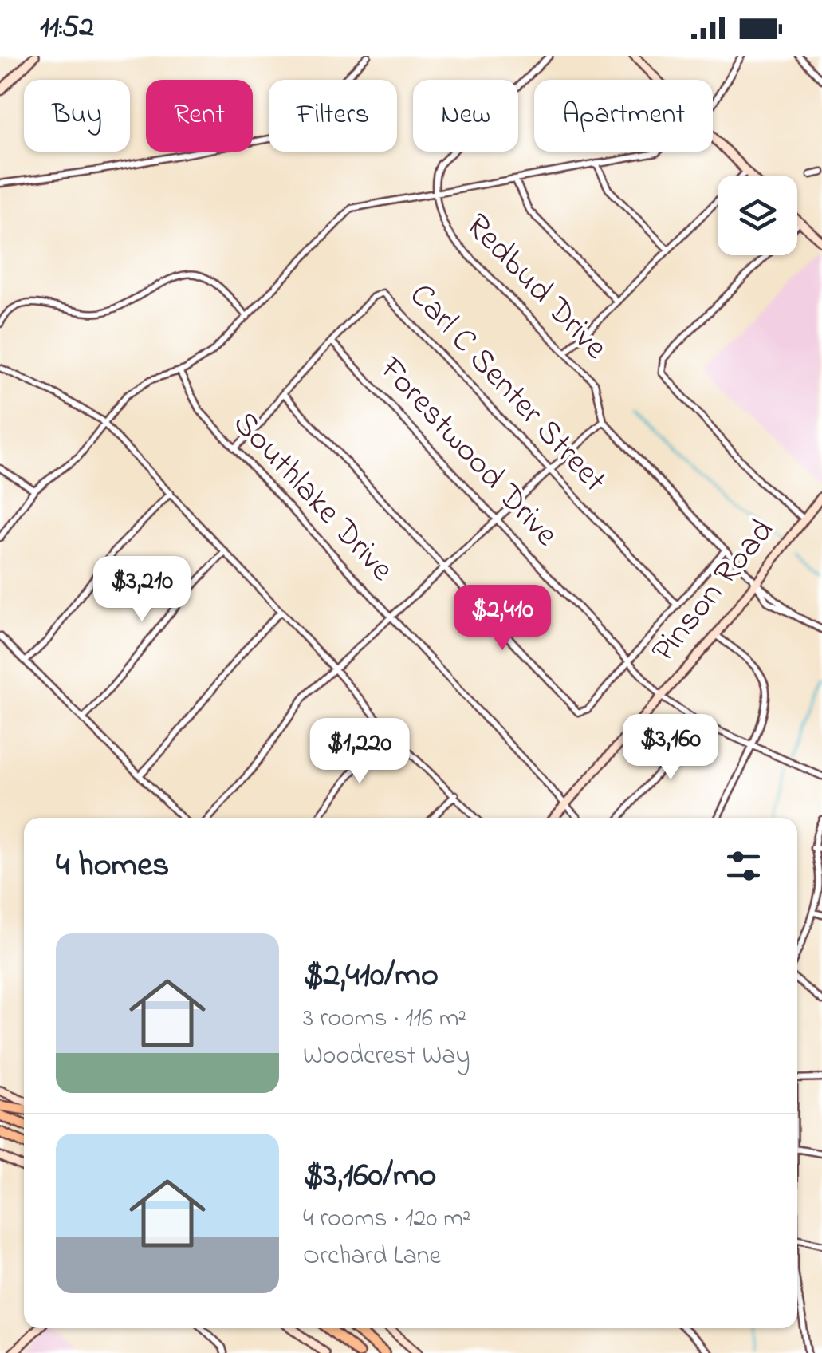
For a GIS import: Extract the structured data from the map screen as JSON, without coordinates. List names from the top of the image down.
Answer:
{
  "streets": {
    "main road": ["Pinson Road"],
    "street": [
      "Redbud Drive",
      "Carl C Senter Street",
      "Forestwood Drive",
      "Southlake Drive"
    ]
  },
  "crossings": [
    ["Redbud Drive", "Pinson Road"],
    ["Carl C Senter Street", "Forestwood Drive"],
    ["Carl C Senter Street", "Southlake Drive"],
    ["Forestwood Drive", "Pinson Road"],
    ["Southlake Drive", "Pinson Road"]
  ],
  "page": {
    "status": "11:52",
    "chip": [
      "Buy",
      "Rent",
      "Filters",
      "New",
      "Apartment"
    ],
    "price": [
      "$3,210",
      "$2,410",
      "$3,160",
      "$1,220"
    ],
    "heading": "4 homes",
    "list": [
      {
        "name": "$2,410/mo",
        "note": "3 rooms · 116 m² · Woodcrest Way"
      },
      {
        "name": "$3,160/mo",
        "note": "4 rooms · 120 m² · Orchard Lane"
      }
    ]
  }
}
